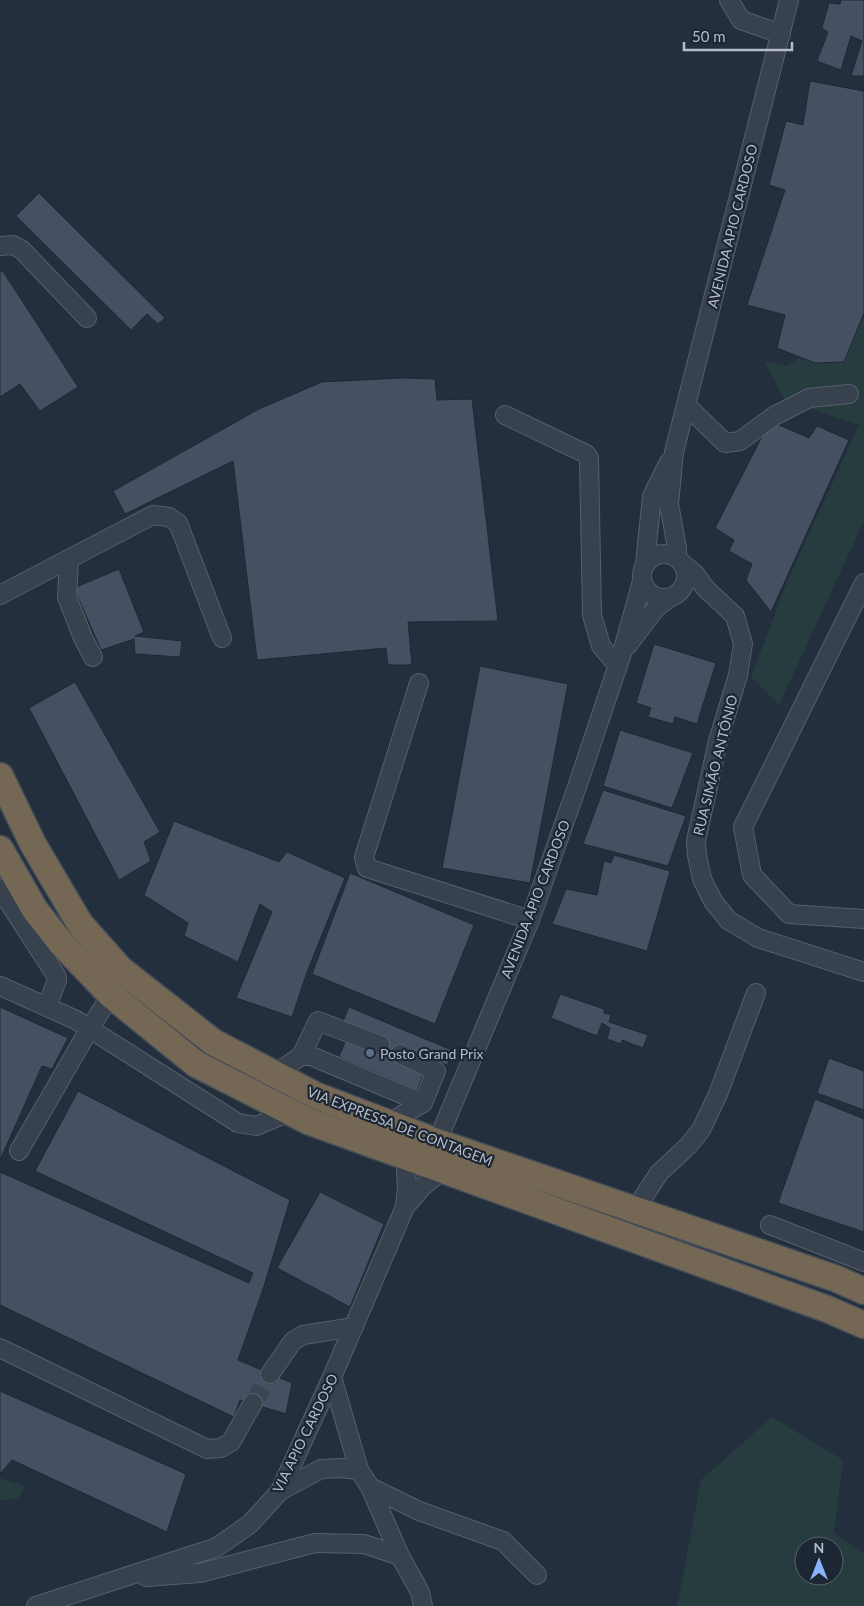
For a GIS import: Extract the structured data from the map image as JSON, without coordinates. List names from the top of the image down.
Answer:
{
  "streets": {
    "highway": ["VIA EXPRESSA DE CONTAGEM"],
    "street": ["AVENIDA APIO CARDOSO", "RUA SIMÃO ANTÔNIO", "VIA APIO CARDOSO"]
  },
  "crossings": [
    ["AVENIDA APIO CARDOSO", "RUA SIMÃO ANTÔNIO"],
    ["AVENIDA APIO CARDOSO", "VIA EXPRESSA DE CONTAGEM"],
    ["VIA EXPRESSA DE CONTAGEM", "VIA APIO CARDOSO"]
  ],
  "places": ["Posto Grand Prix"],
  "scale_bar": "50 m",
  "north": "top"
}
